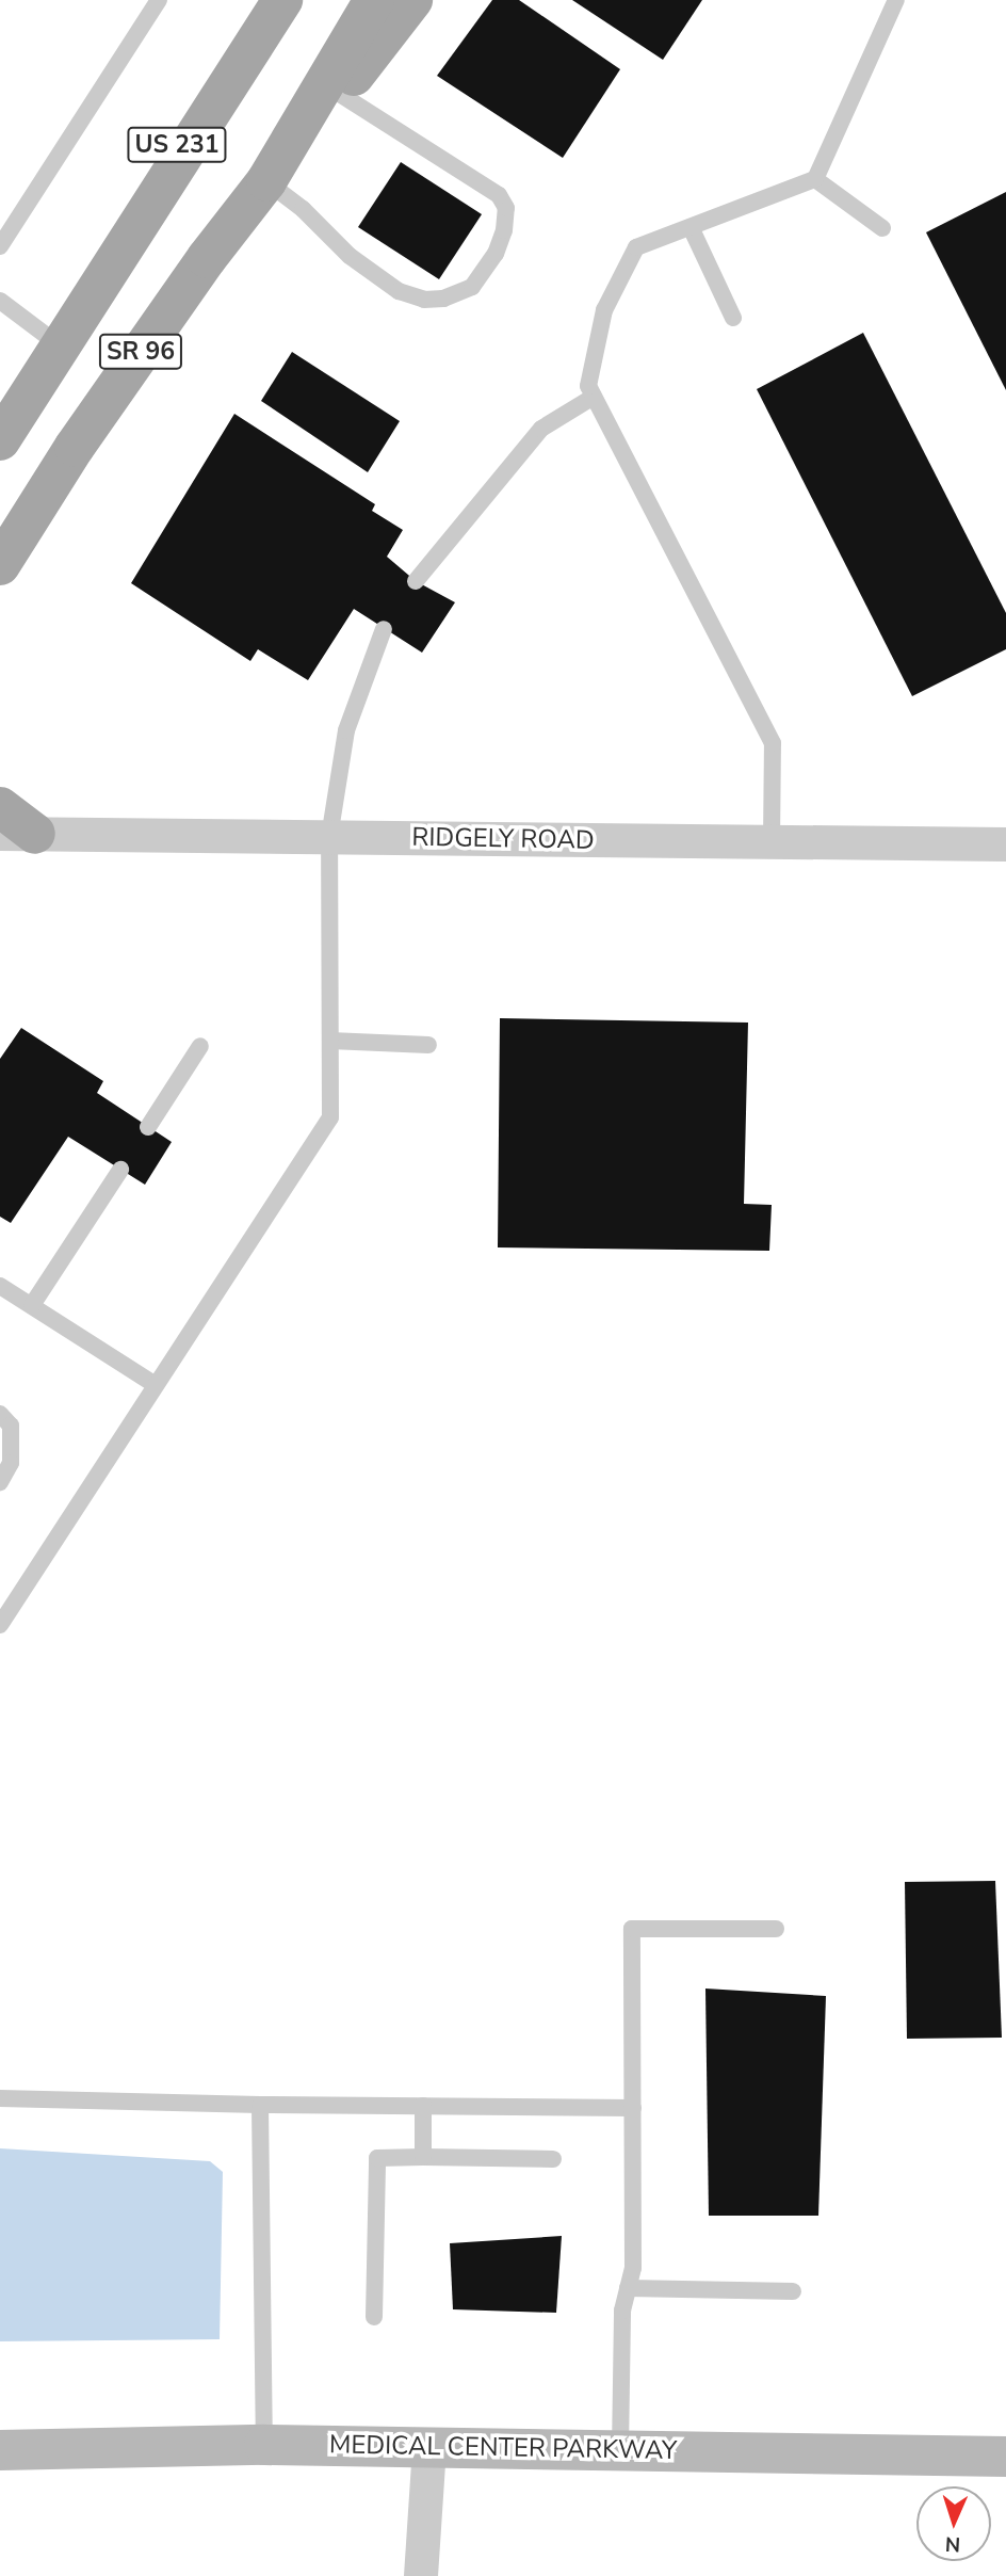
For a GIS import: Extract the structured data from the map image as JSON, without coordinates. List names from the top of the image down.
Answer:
{
  "streets": {
    "main road": ["US 231", "SR 96", "MEDICAL CENTER PARKWAY"],
    "street": ["RIDGELY ROAD"]
  },
  "crossings": [
    ["US 231", "SR 96"]
  ],
  "north": "bottom"
}
